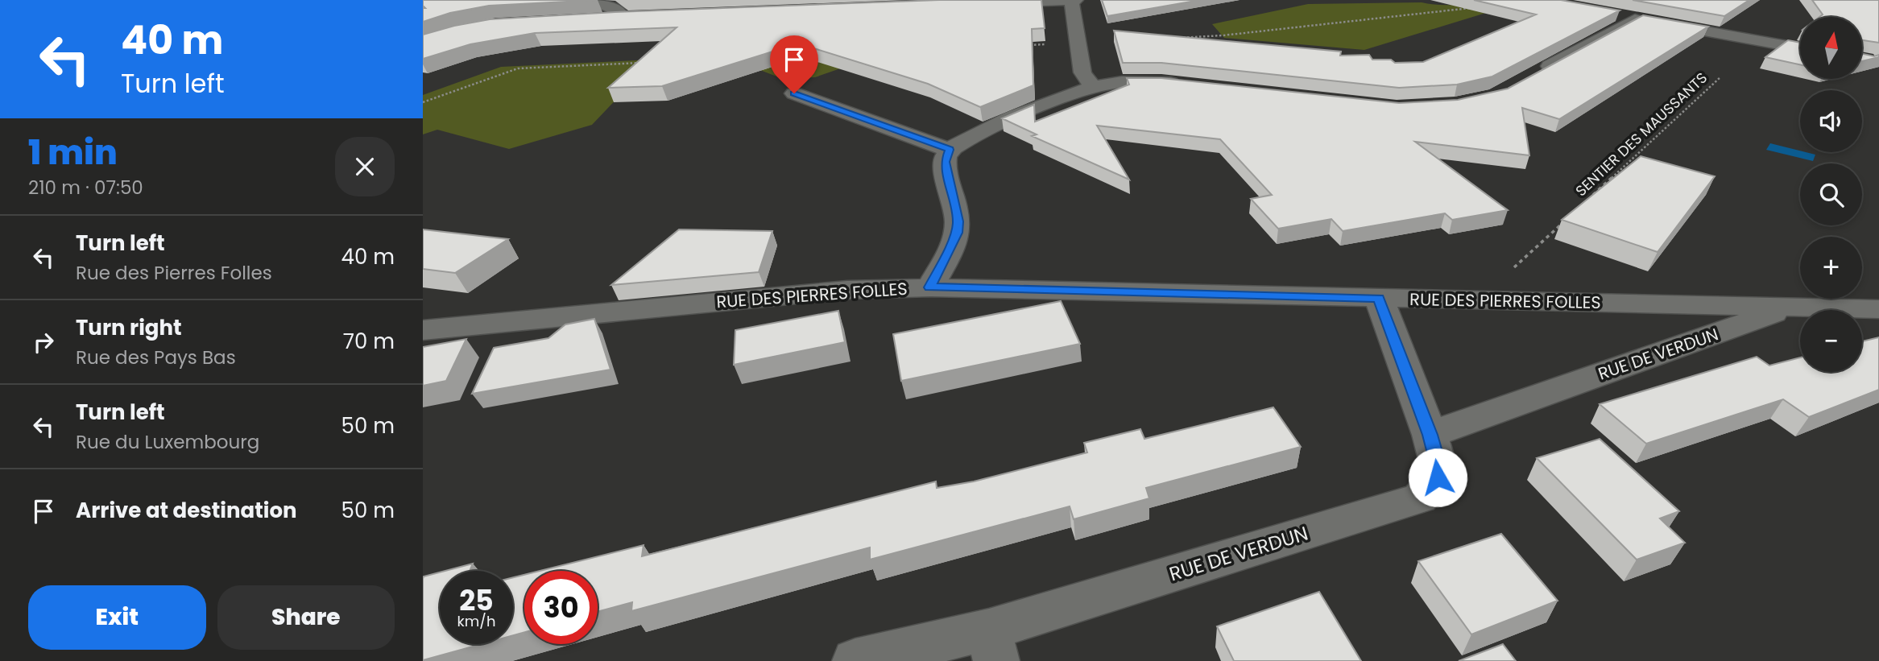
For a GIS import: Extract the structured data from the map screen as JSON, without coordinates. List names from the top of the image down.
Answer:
{
  "streets": {
    "street": ["RUE DES PIERRES FOLLES", "RUE DE VERDUN"],
    "path": ["SENTIER DES MAUSSANTS"]
  },
  "crossings": [
    ["SENTIER DES MAUSSANTS", "RUE DES PIERRES FOLLES"],
    ["RUE DES PIERRES FOLLES", "RUE DE VERDUN"]
  ],
  "north": "top",
  "page": {
    "turn": ["40 m", "Turn left"],
    "map_buttons": ["+", "−"],
    "heading": ["1 min", "210 m · 07:50"],
    "list": [
      {
        "name": "Turn left",
        "note": "Rue des Pierres Folles",
        "value": "40 m"
      },
      {
        "name": "Turn right",
        "note": "Rue des Pays Bas",
        "value": "70 m"
      },
      {
        "name": "Turn left",
        "note": "Rue du Luxembourg",
        "value": "50 m"
      },
      {
        "name": "Arrive at destination",
        "value": "50 m"
      }
    ],
    "speed": "25 km/h",
    "limit": "30",
    "buttons": ["Exit", "Share"]
  }
}
